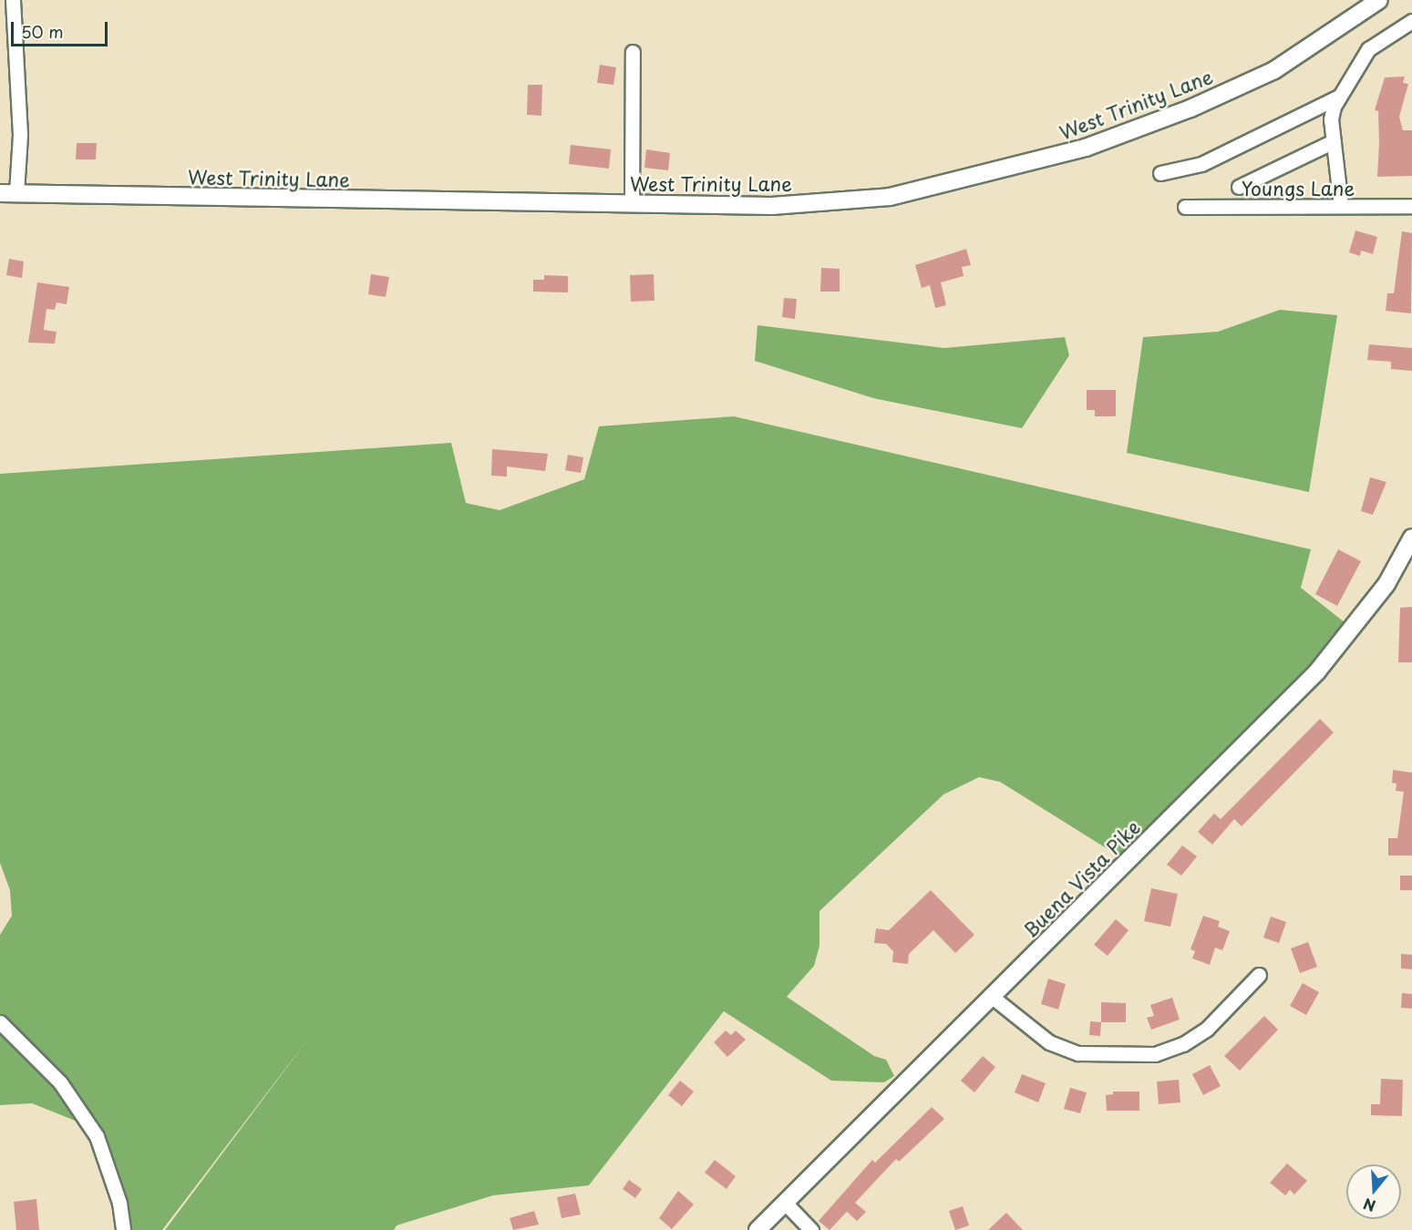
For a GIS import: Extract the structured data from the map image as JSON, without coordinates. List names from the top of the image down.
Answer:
{
  "streets": {
    "main road": ["West Trinity Lane", "Buena Vista Pike"],
    "street": ["Youngs Lane"]
  },
  "scale_bar": "50 m",
  "north": "bottom"
}
